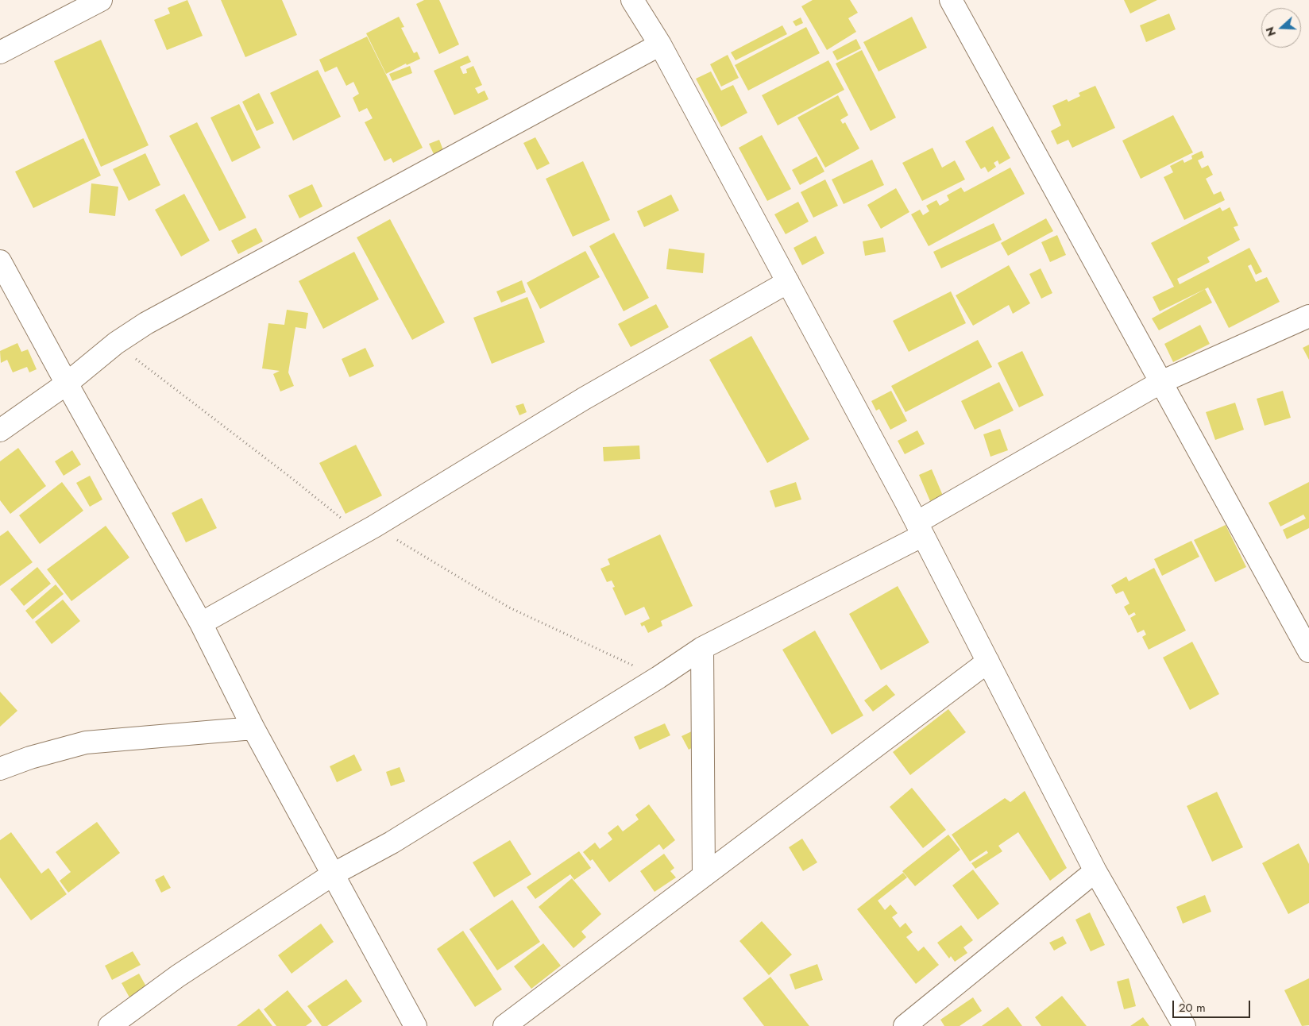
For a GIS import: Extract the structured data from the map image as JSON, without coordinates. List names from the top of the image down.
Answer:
{
  "scale_bar": "20 m",
  "north": "left"
}
